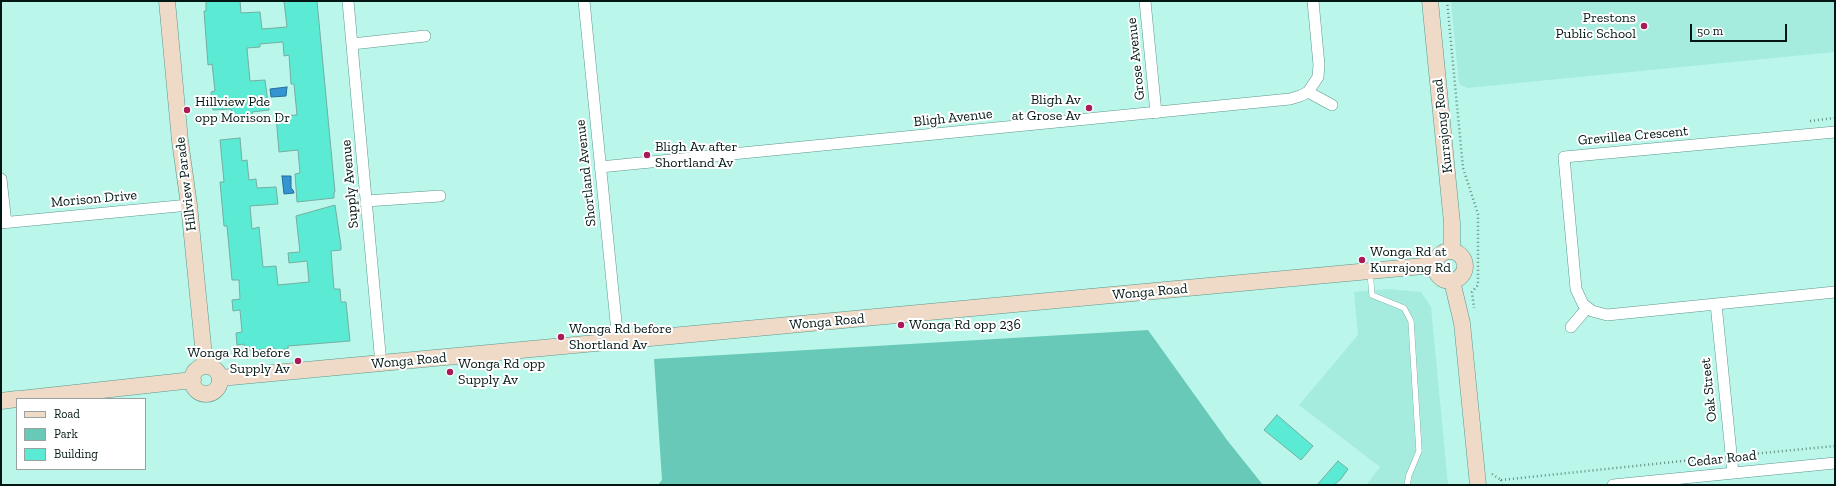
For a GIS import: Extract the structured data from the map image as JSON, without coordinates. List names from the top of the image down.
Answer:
{
  "streets": {
    "street": [
      "Grose Avenue",
      "Bligh Avenue",
      "Kurrajong Road",
      "Grevillea Crescent",
      "Shortland Avenue",
      "Hillview Parade",
      "Supply Avenue",
      "Morison Drive",
      "Wonga Road",
      "Oak Street",
      "Cedar Road"
    ]
  },
  "crossings": [
    ["Grose Avenue", "Bligh Avenue"],
    ["Bligh Avenue", "Shortland Avenue"],
    ["Kurrajong Road", "Wonga Road"],
    ["Shortland Avenue", "Wonga Road"],
    ["Hillview Parade", "Morison Drive"],
    ["Hillview Parade", "Wonga Road"],
    ["Supply Avenue", "Wonga Road"],
    ["Oak Street", "Cedar Road"]
  ],
  "places": [
    "Prestons Public School",
    "Bligh Av at Grose Av",
    "Hillview Pde opp Morison Dr",
    "Bligh Av after Shortland Av",
    "Wonga Rd at Kurrajong Rd",
    "Wonga Rd opp 236",
    "Wonga Rd before Shortland Av",
    "Wonga Rd before Supply Av",
    "Wonga Rd opp Supply Av"
  ],
  "legend": ["Road", "Park", "Building"],
  "scale_bar": "50 m"
}
